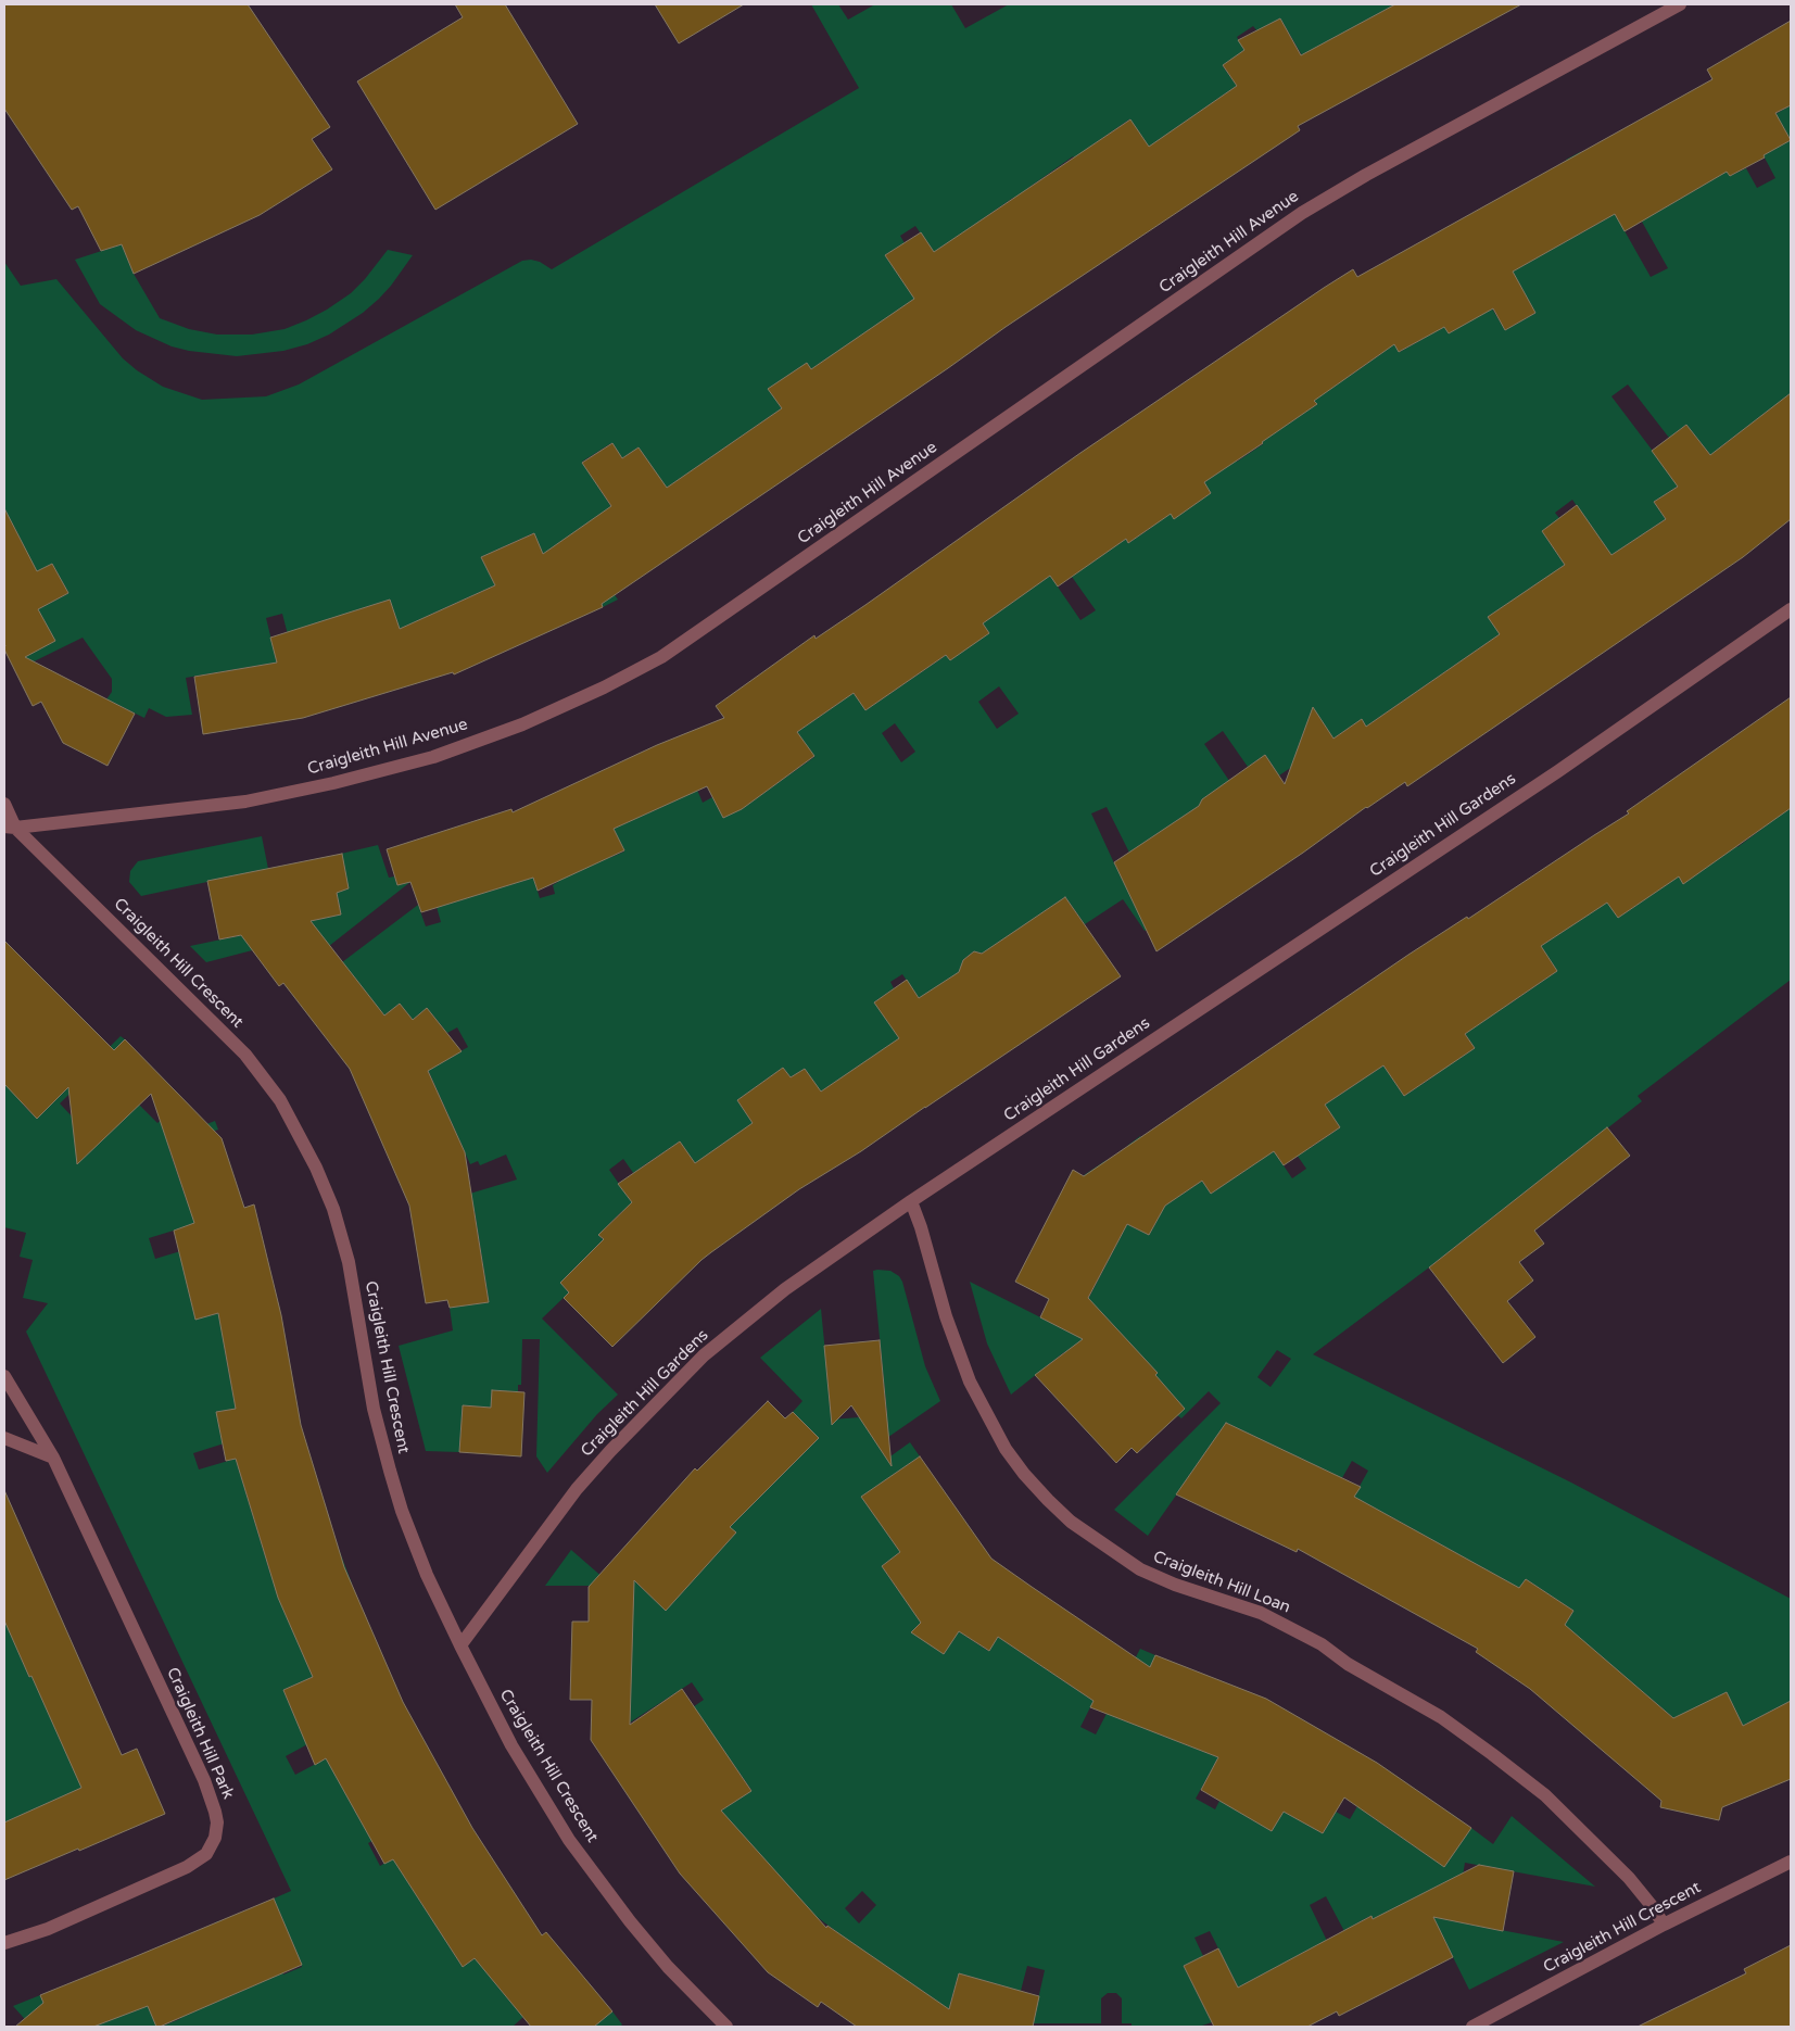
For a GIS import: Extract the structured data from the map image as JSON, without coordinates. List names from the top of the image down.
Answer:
{
  "streets": {
    "street": [
      "Craigleith Hill Avenue",
      "Craigleith Hill Gardens",
      "Craigleith Hill Crescent",
      "Craigleith Hill Loan",
      "Craigleith Hill Park"
    ]
  },
  "crossings": [
    ["Craigleith Hill Avenue", "Craigleith Hill Crescent"],
    ["Craigleith Hill Gardens", "Craigleith Hill Crescent"],
    ["Craigleith Hill Gardens", "Craigleith Hill Loan"],
    ["Craigleith Hill Crescent", "Craigleith Hill Loan"]
  ]
}
